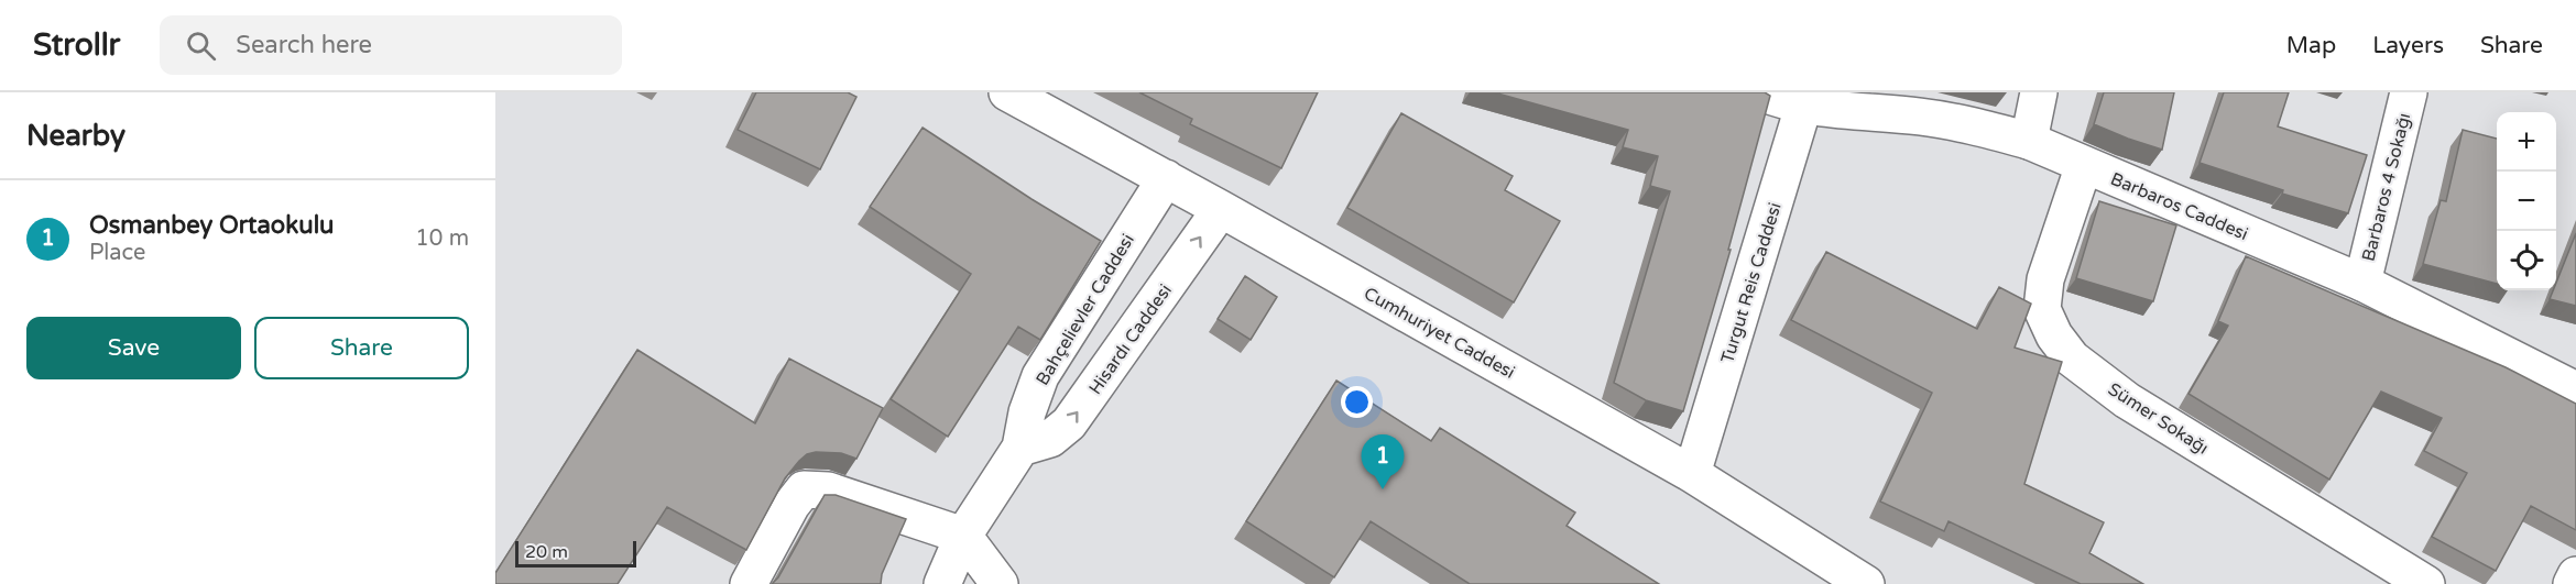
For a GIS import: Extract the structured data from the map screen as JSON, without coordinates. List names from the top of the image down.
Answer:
{
  "streets": {
    "street": [
      "Barbaros 4 Sokağı",
      "Barbaros Caddesi",
      "Turgut Reis Caddesi",
      "Bahçelievler Caddesi",
      "Cumhuriyet Caddesi",
      "Hisardı Caddesi",
      "Sümer Sokağı"
    ]
  },
  "crossings": [
    ["Barbaros 4 Sokağı", "Barbaros Caddesi"],
    ["Barbaros Caddesi", "Turgut Reis Caddesi"],
    ["Barbaros Caddesi", "Sümer Sokağı"],
    ["Turgut Reis Caddesi", "Cumhuriyet Caddesi"],
    ["Bahçelievler Caddesi", "Cumhuriyet Caddesi"],
    ["Bahçelievler Caddesi", "Hisardı Caddesi"],
    ["Cumhuriyet Caddesi", "Hisardı Caddesi"]
  ],
  "one_way": ["Hisardı Caddesi"],
  "scale_bar": "20 m",
  "page": {
    "header": "Strollr",
    "search": "Search here",
    "nav": ["Map", "Layers", "Share"],
    "heading": "Nearby",
    "map_buttons": ["+", "−"],
    "list": [
      {
        "mark": "1",
        "name": "Osmanbey Ortaokulu",
        "note": "Place",
        "value": "10 m"
      }
    ],
    "buttons": ["Save", "Share"],
    "pins": "1",
    "scale": "20 m"
  }
}
